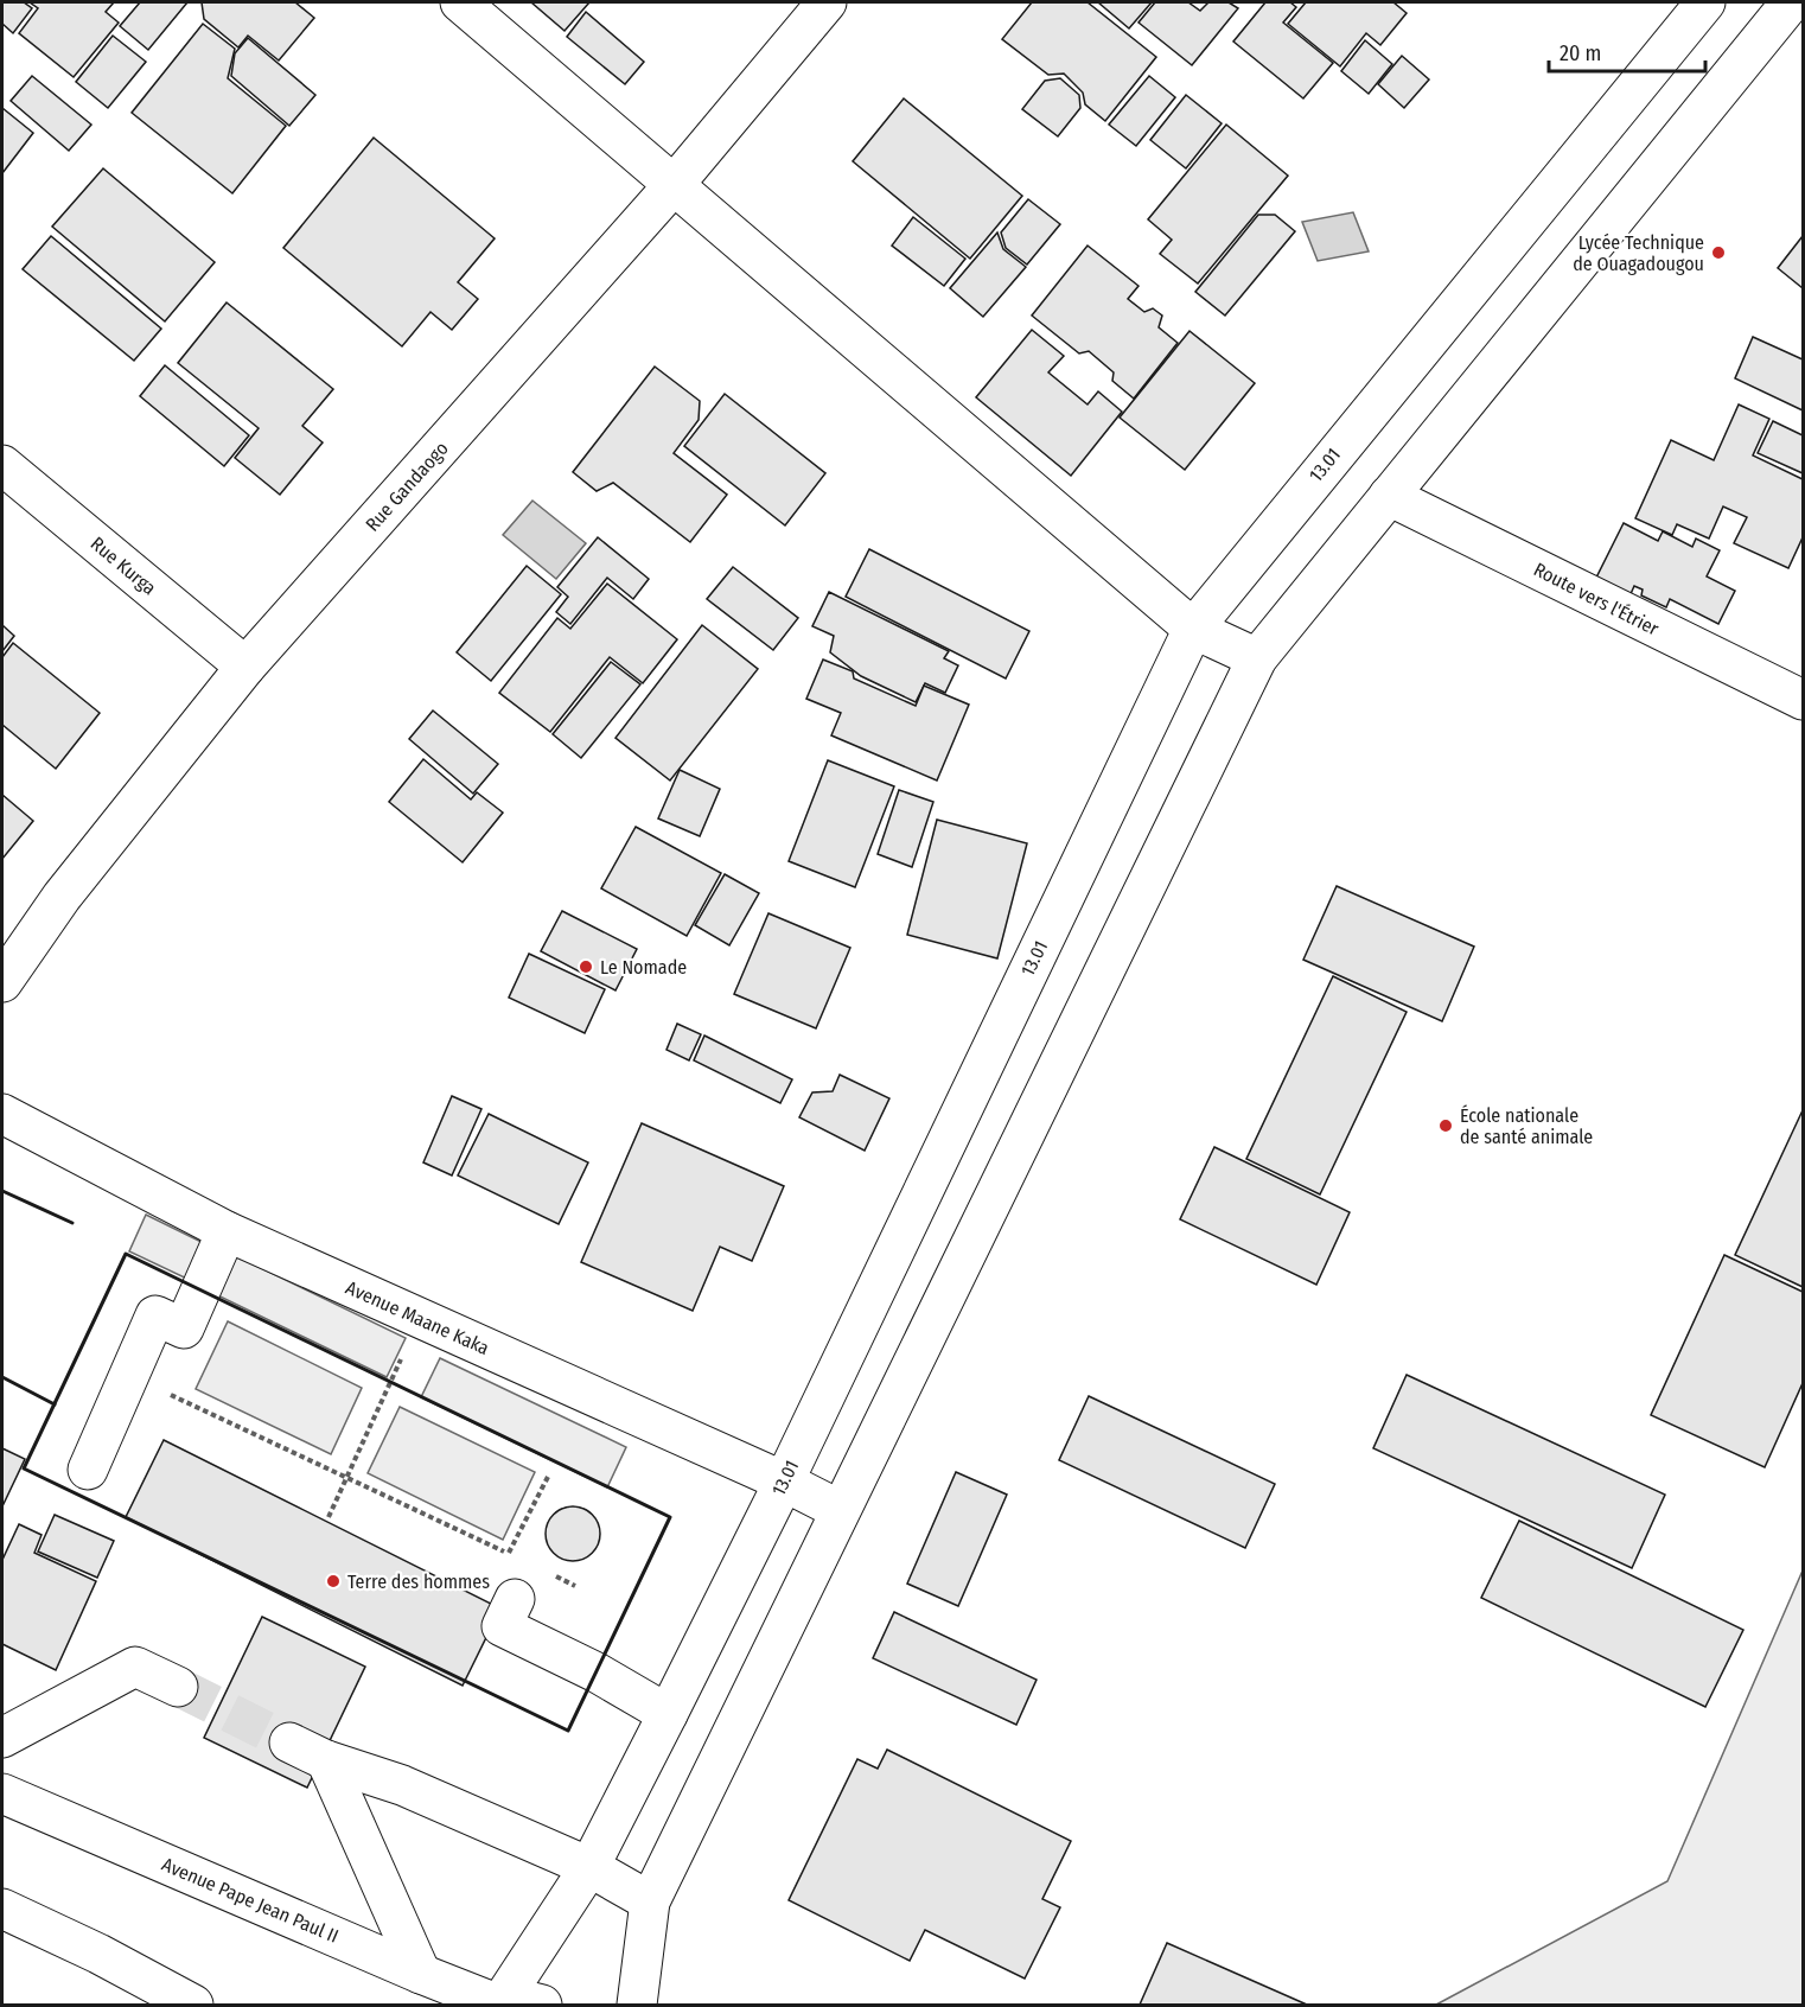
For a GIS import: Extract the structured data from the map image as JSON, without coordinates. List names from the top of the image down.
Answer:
{
  "streets": {
    "main road": [
      "13.01",
      "Rue Gandaogo",
      "Rue Kurga",
      "Route vers l'Étrier",
      "Avenue Maane Kaka",
      "Avenue Pape Jean Paul II"
    ]
  },
  "crossings": [
    ["13.01", "Avenue Maane Kaka"],
    ["13.01", "Avenue Pape Jean Paul II"],
    ["Rue Gandaogo", "Rue Kurga"]
  ],
  "places": [
    "Lycée Technique de Ouagadougou",
    "Le Nomade",
    "École nationale de santé animale",
    "Terre des hommes"
  ],
  "scale_bar": "20 m"
}
